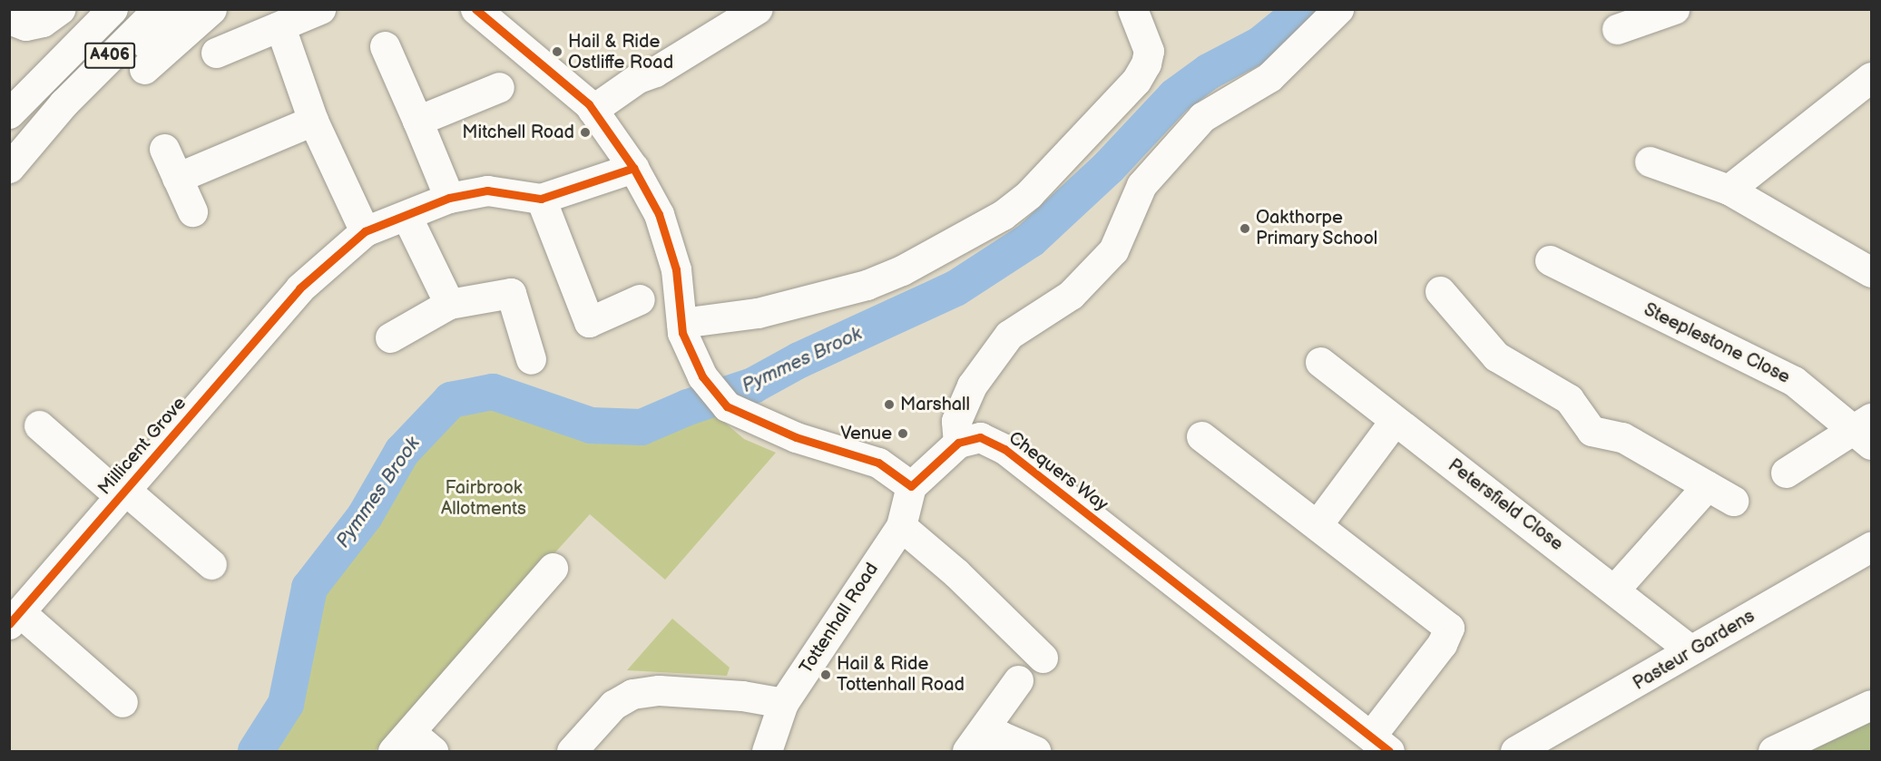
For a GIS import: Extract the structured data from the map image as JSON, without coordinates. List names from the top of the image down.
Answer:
{
  "streets": {
    "main road": [
      "A406",
      "Steeplestone Close",
      "Millicent Grove",
      "Chequers Way",
      "Petersfield Close",
      "Tottenhall Road",
      "Pasteur Gardens"
    ]
  },
  "crossings": [
    ["Petersfield Close", "Pasteur Gardens"]
  ],
  "water": ["Pymmes Brook"],
  "parks": ["Fairbrook Allotments"],
  "places": [
    "Hail & Ride Ostliffe Road",
    "Mitchell Road",
    "Oakthorpe Primary School",
    "Marshall",
    "Venue",
    "Hail & Ride Tottenhall Road"
  ]
}
